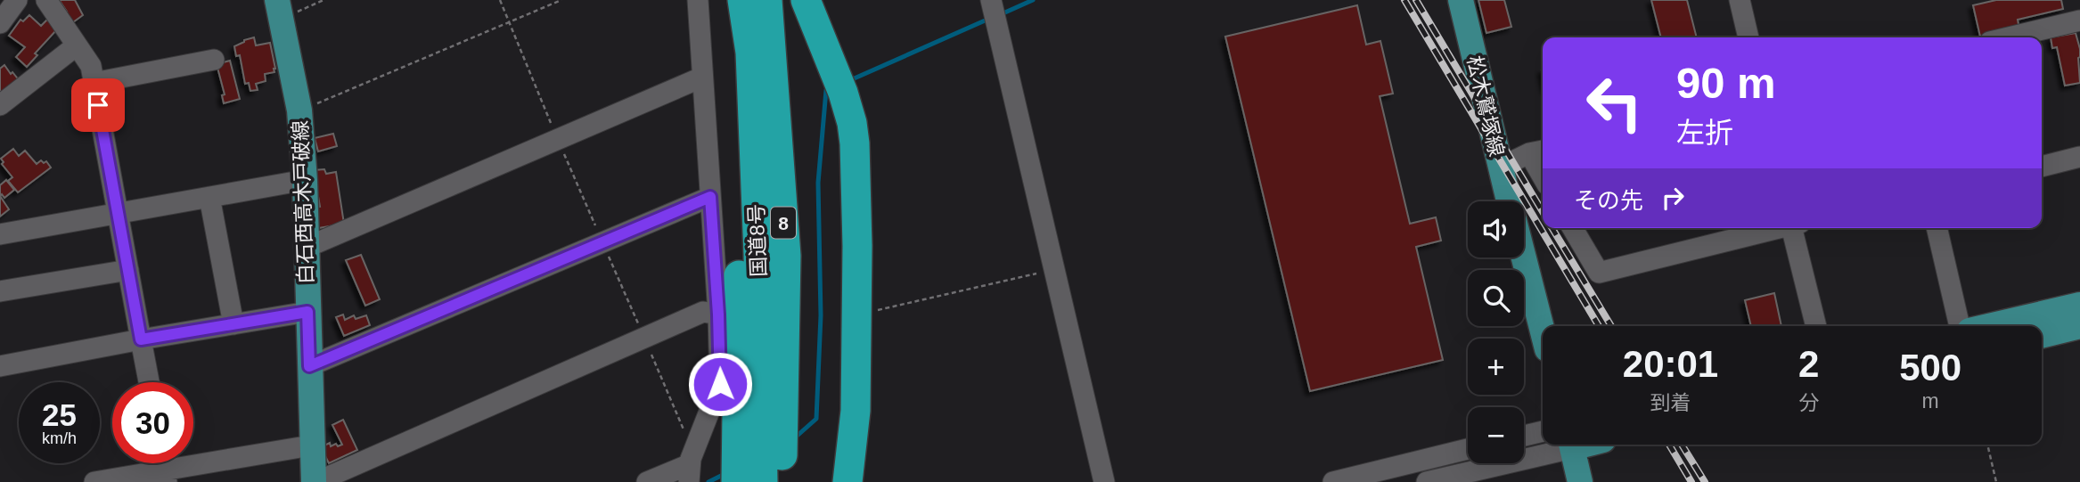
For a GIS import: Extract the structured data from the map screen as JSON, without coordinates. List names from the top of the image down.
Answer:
{
  "streets": {
    "highway": ["8", "国道8号"],
    "main road": ["松木鷲塚線", "白石西高木戸破線"]
  },
  "page": {
    "turn": ["90 m", "左折"],
    "then": "その先",
    "map_buttons": ["+", "−"],
    "eta": [
      "20:01",
      "到着",
      "2",
      "分",
      "500",
      "m"
    ],
    "speed": "25 km/h",
    "limit": "30"
  }
}
